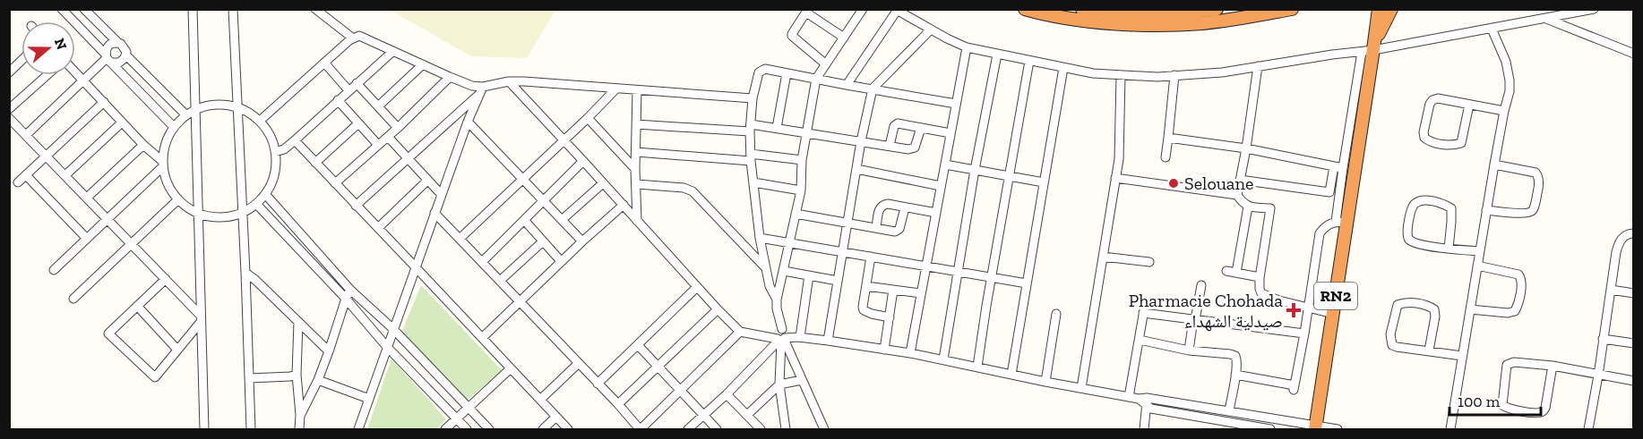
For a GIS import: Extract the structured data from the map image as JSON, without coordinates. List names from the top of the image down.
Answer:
{
  "streets": {
    "highway": ["RN2"]
  },
  "places": {
    "other": ["Selouane"],
    "health": ["Pharmacie Chohada صيدلية الشهداء"]
  },
  "scale_bar": "100 m",
  "north": "right"
}
